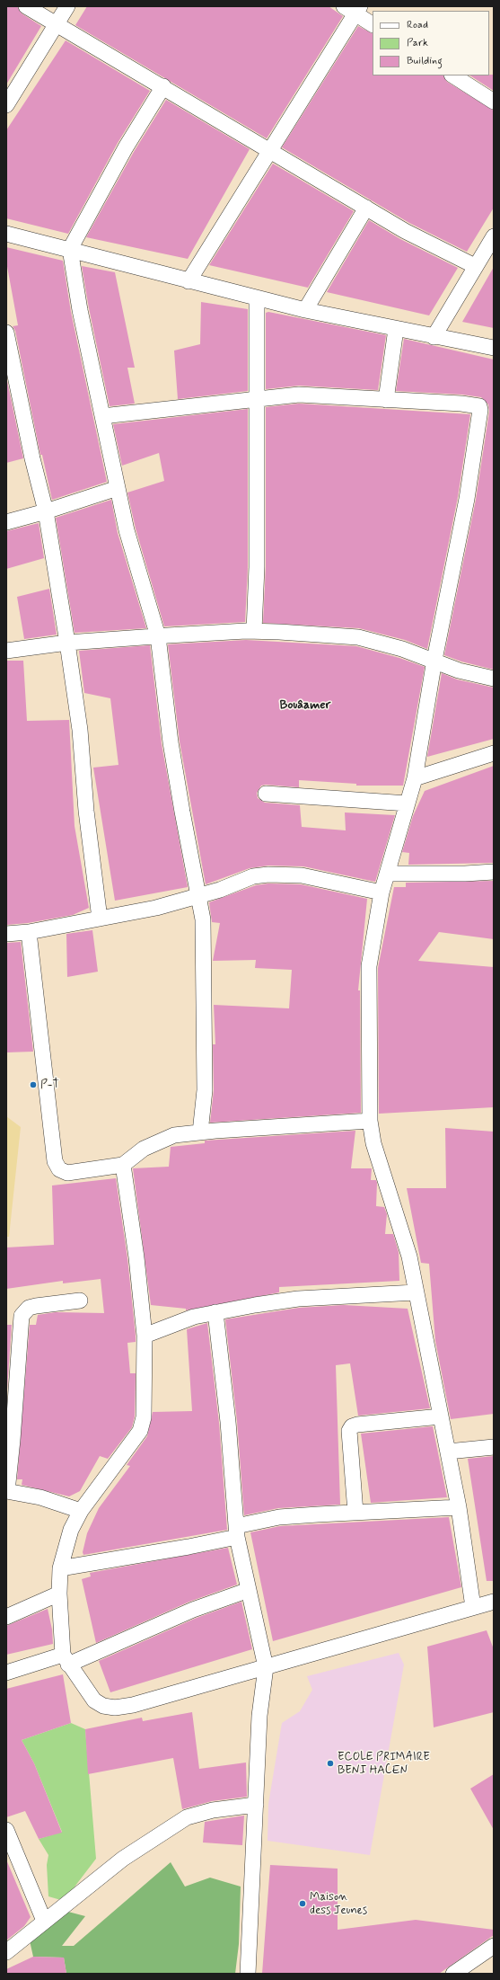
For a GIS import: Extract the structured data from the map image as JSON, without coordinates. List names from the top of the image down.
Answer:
{
  "districts": ["Bouâamer"],
  "places": ["P-T", "ECOLE PRIMAIRE BENI HACEN", "Maison dess Jeunes"],
  "legend": ["Road", "Park", "Building"]
}
